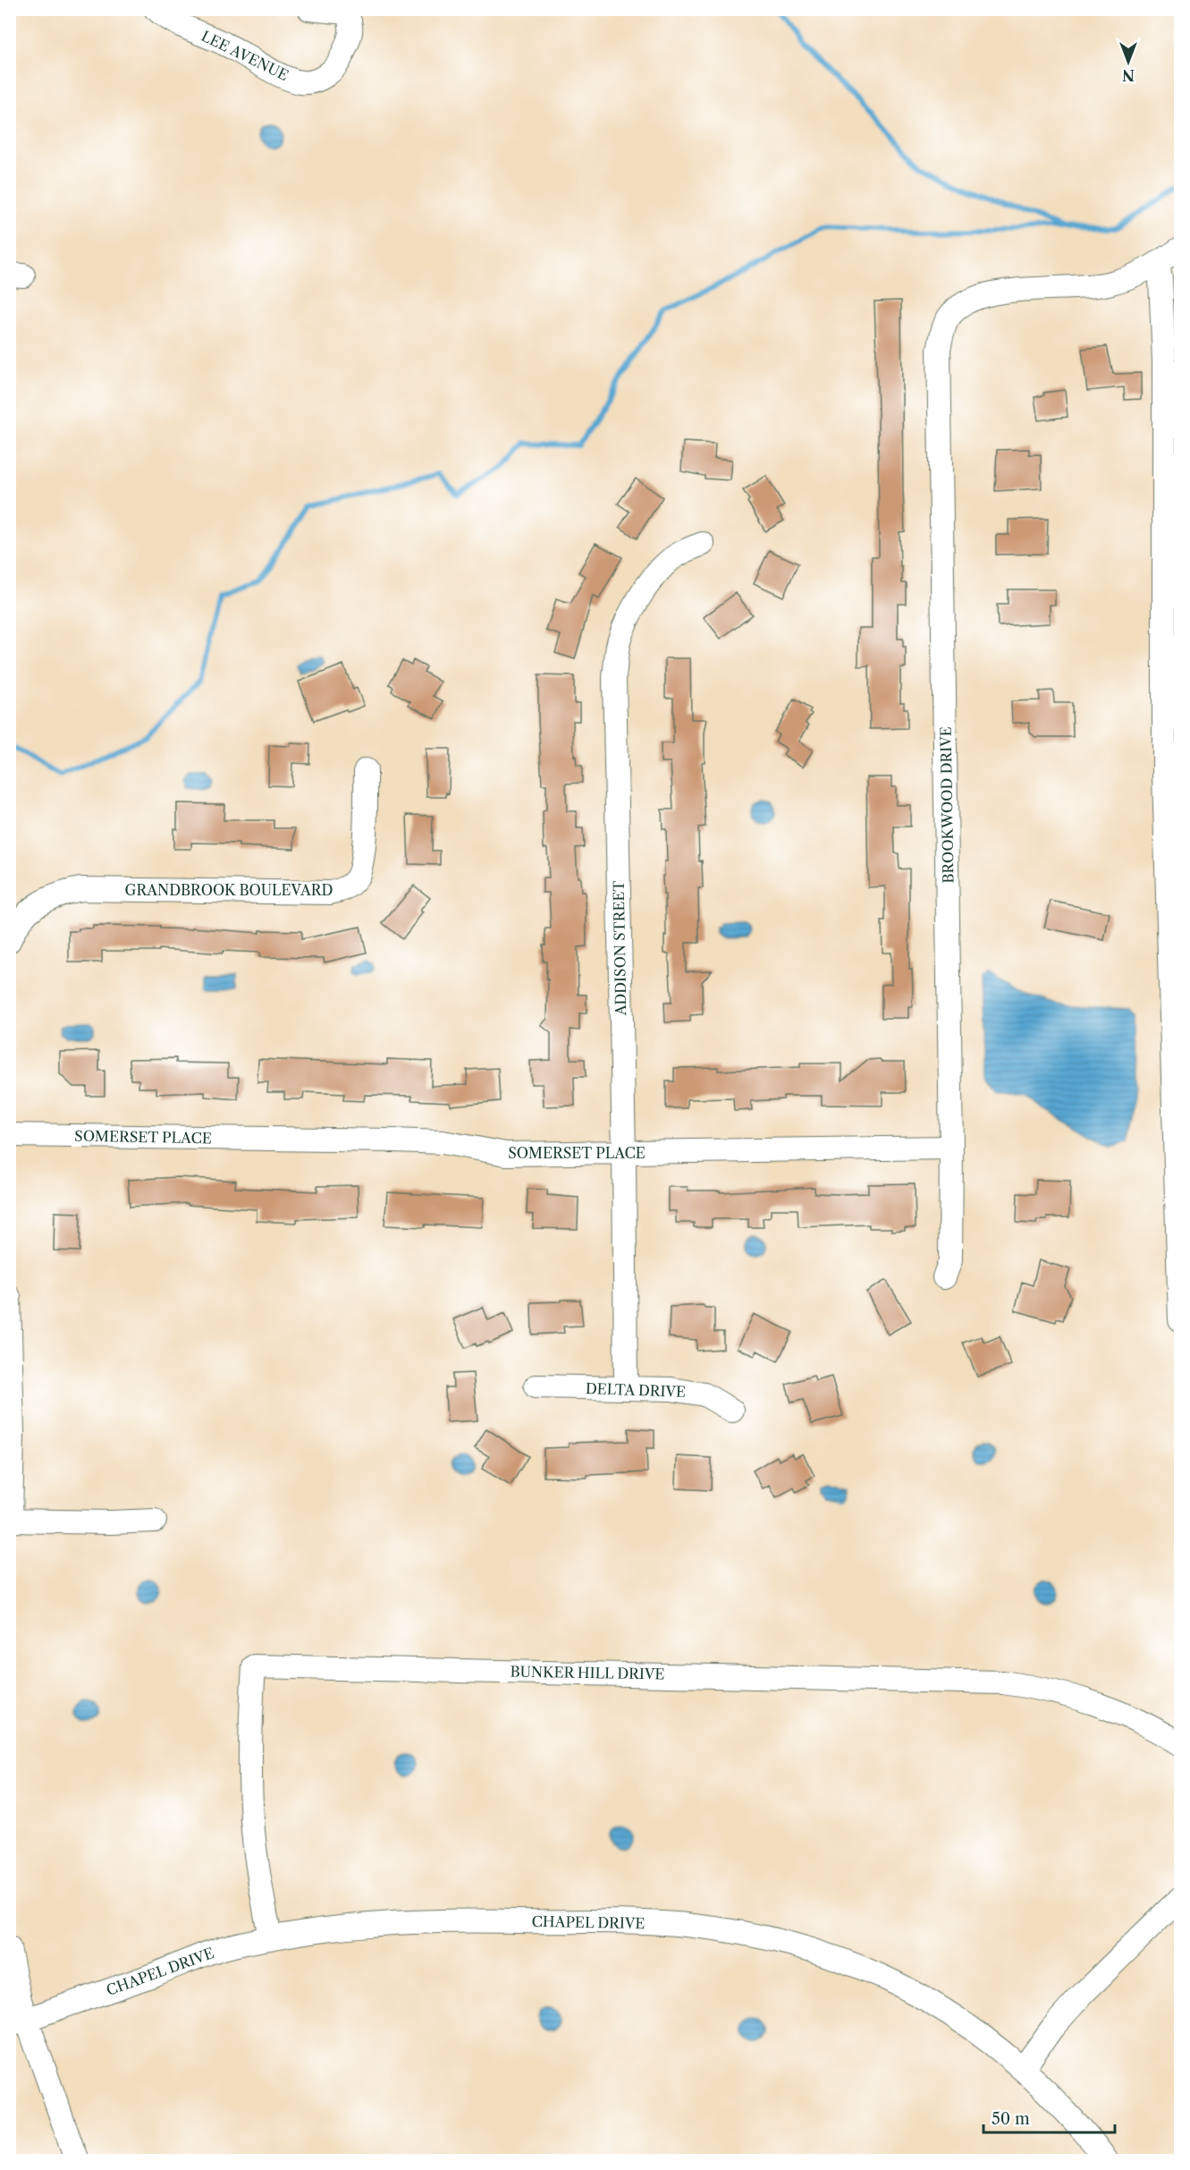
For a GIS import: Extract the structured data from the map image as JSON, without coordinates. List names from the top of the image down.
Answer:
{
  "streets": {
    "street": [
      "LEE AVENUE",
      "BROOKWOOD DRIVE",
      "GRANDBROOK BOULEVARD",
      "ADDISON STREET",
      "SOMERSET PLACE",
      "DELTA DRIVE",
      "BUNKER HILL DRIVE",
      "CHAPEL DRIVE"
    ]
  },
  "crossings": [
    ["BROOKWOOD DRIVE", "SOMERSET PLACE"],
    ["ADDISON STREET", "SOMERSET PLACE"],
    ["ADDISON STREET", "DELTA DRIVE"],
    ["BUNKER HILL DRIVE", "CHAPEL DRIVE"]
  ],
  "scale_bar": "50 m",
  "north": "bottom"
}
